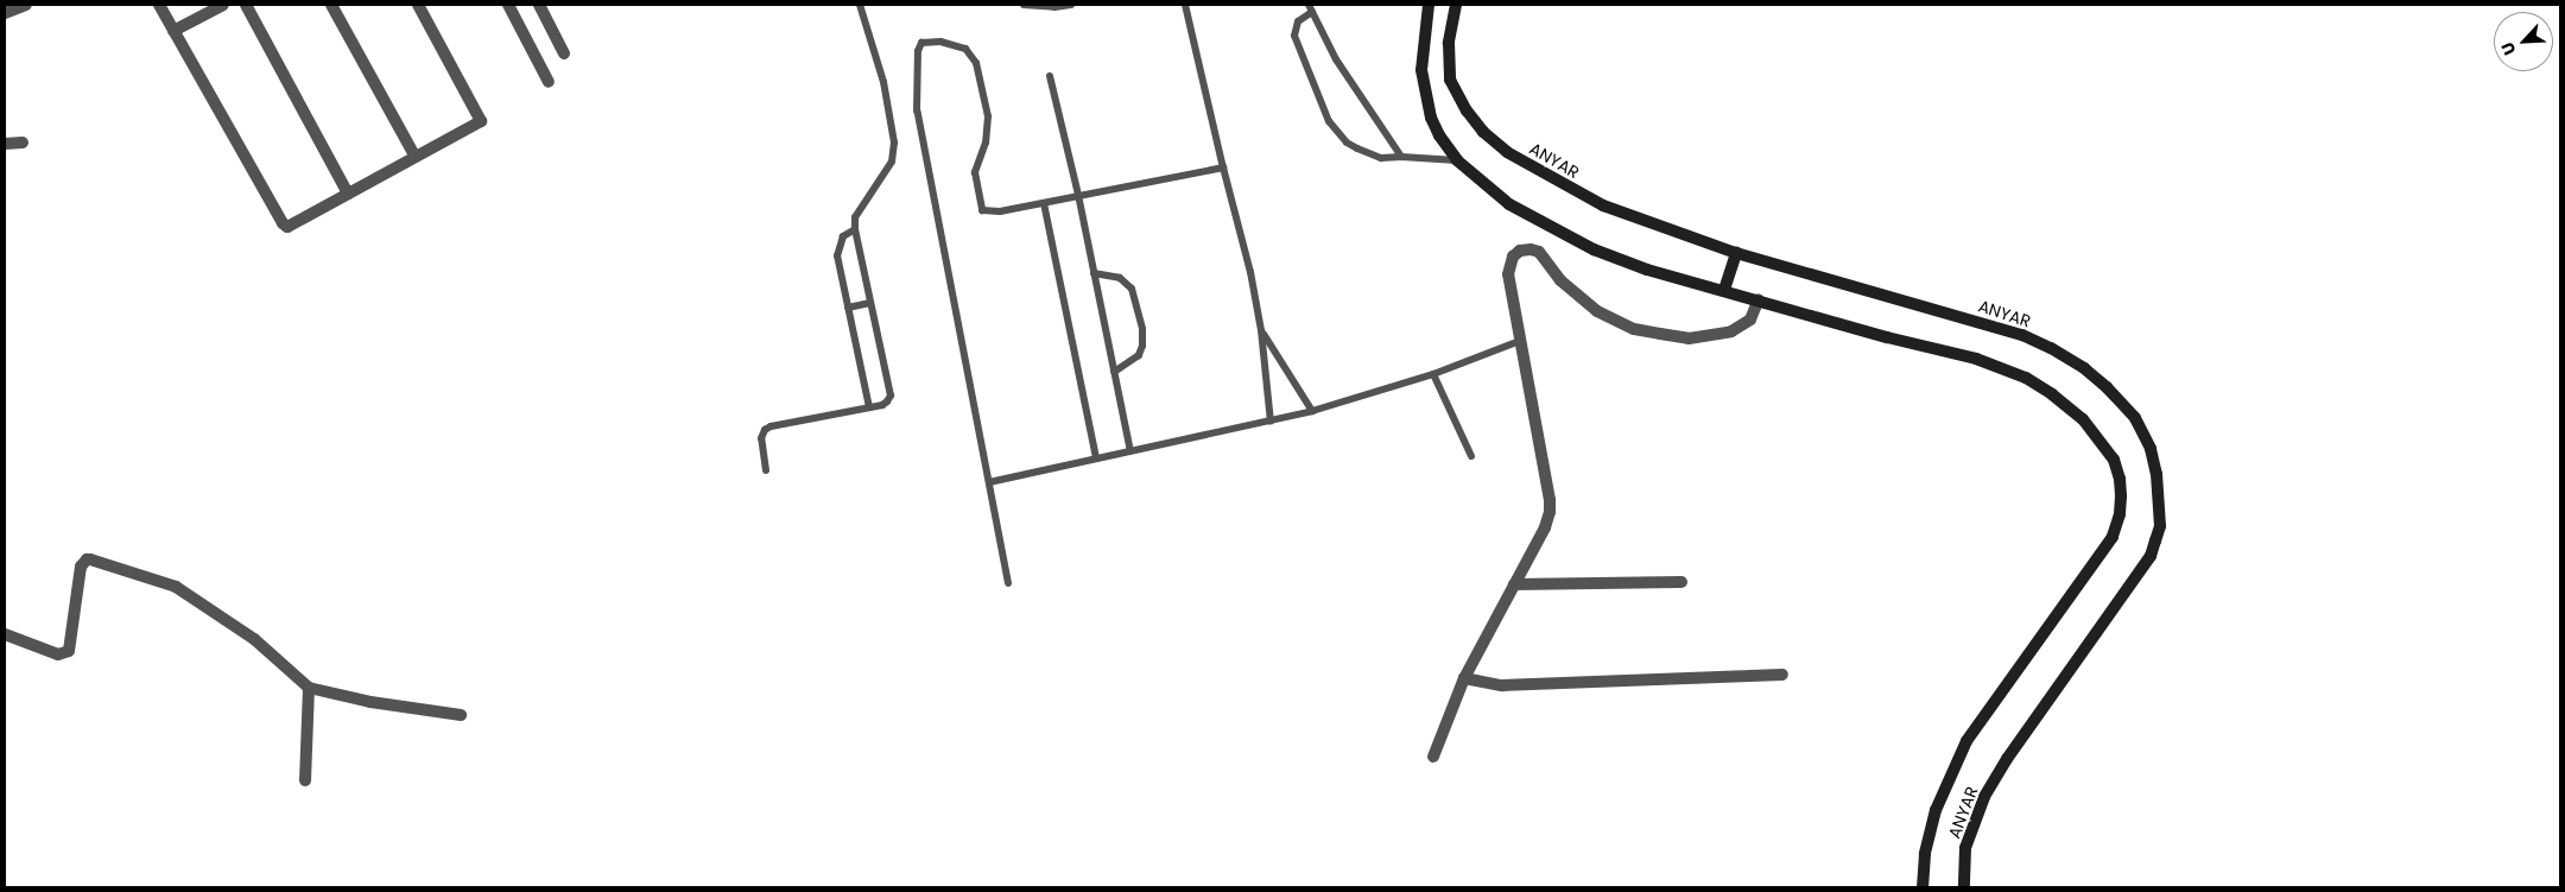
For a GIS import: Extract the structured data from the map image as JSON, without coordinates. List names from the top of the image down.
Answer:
{
  "streets": {
    "street": ["ANYAR"]
  },
  "north": "bottom left"
}
